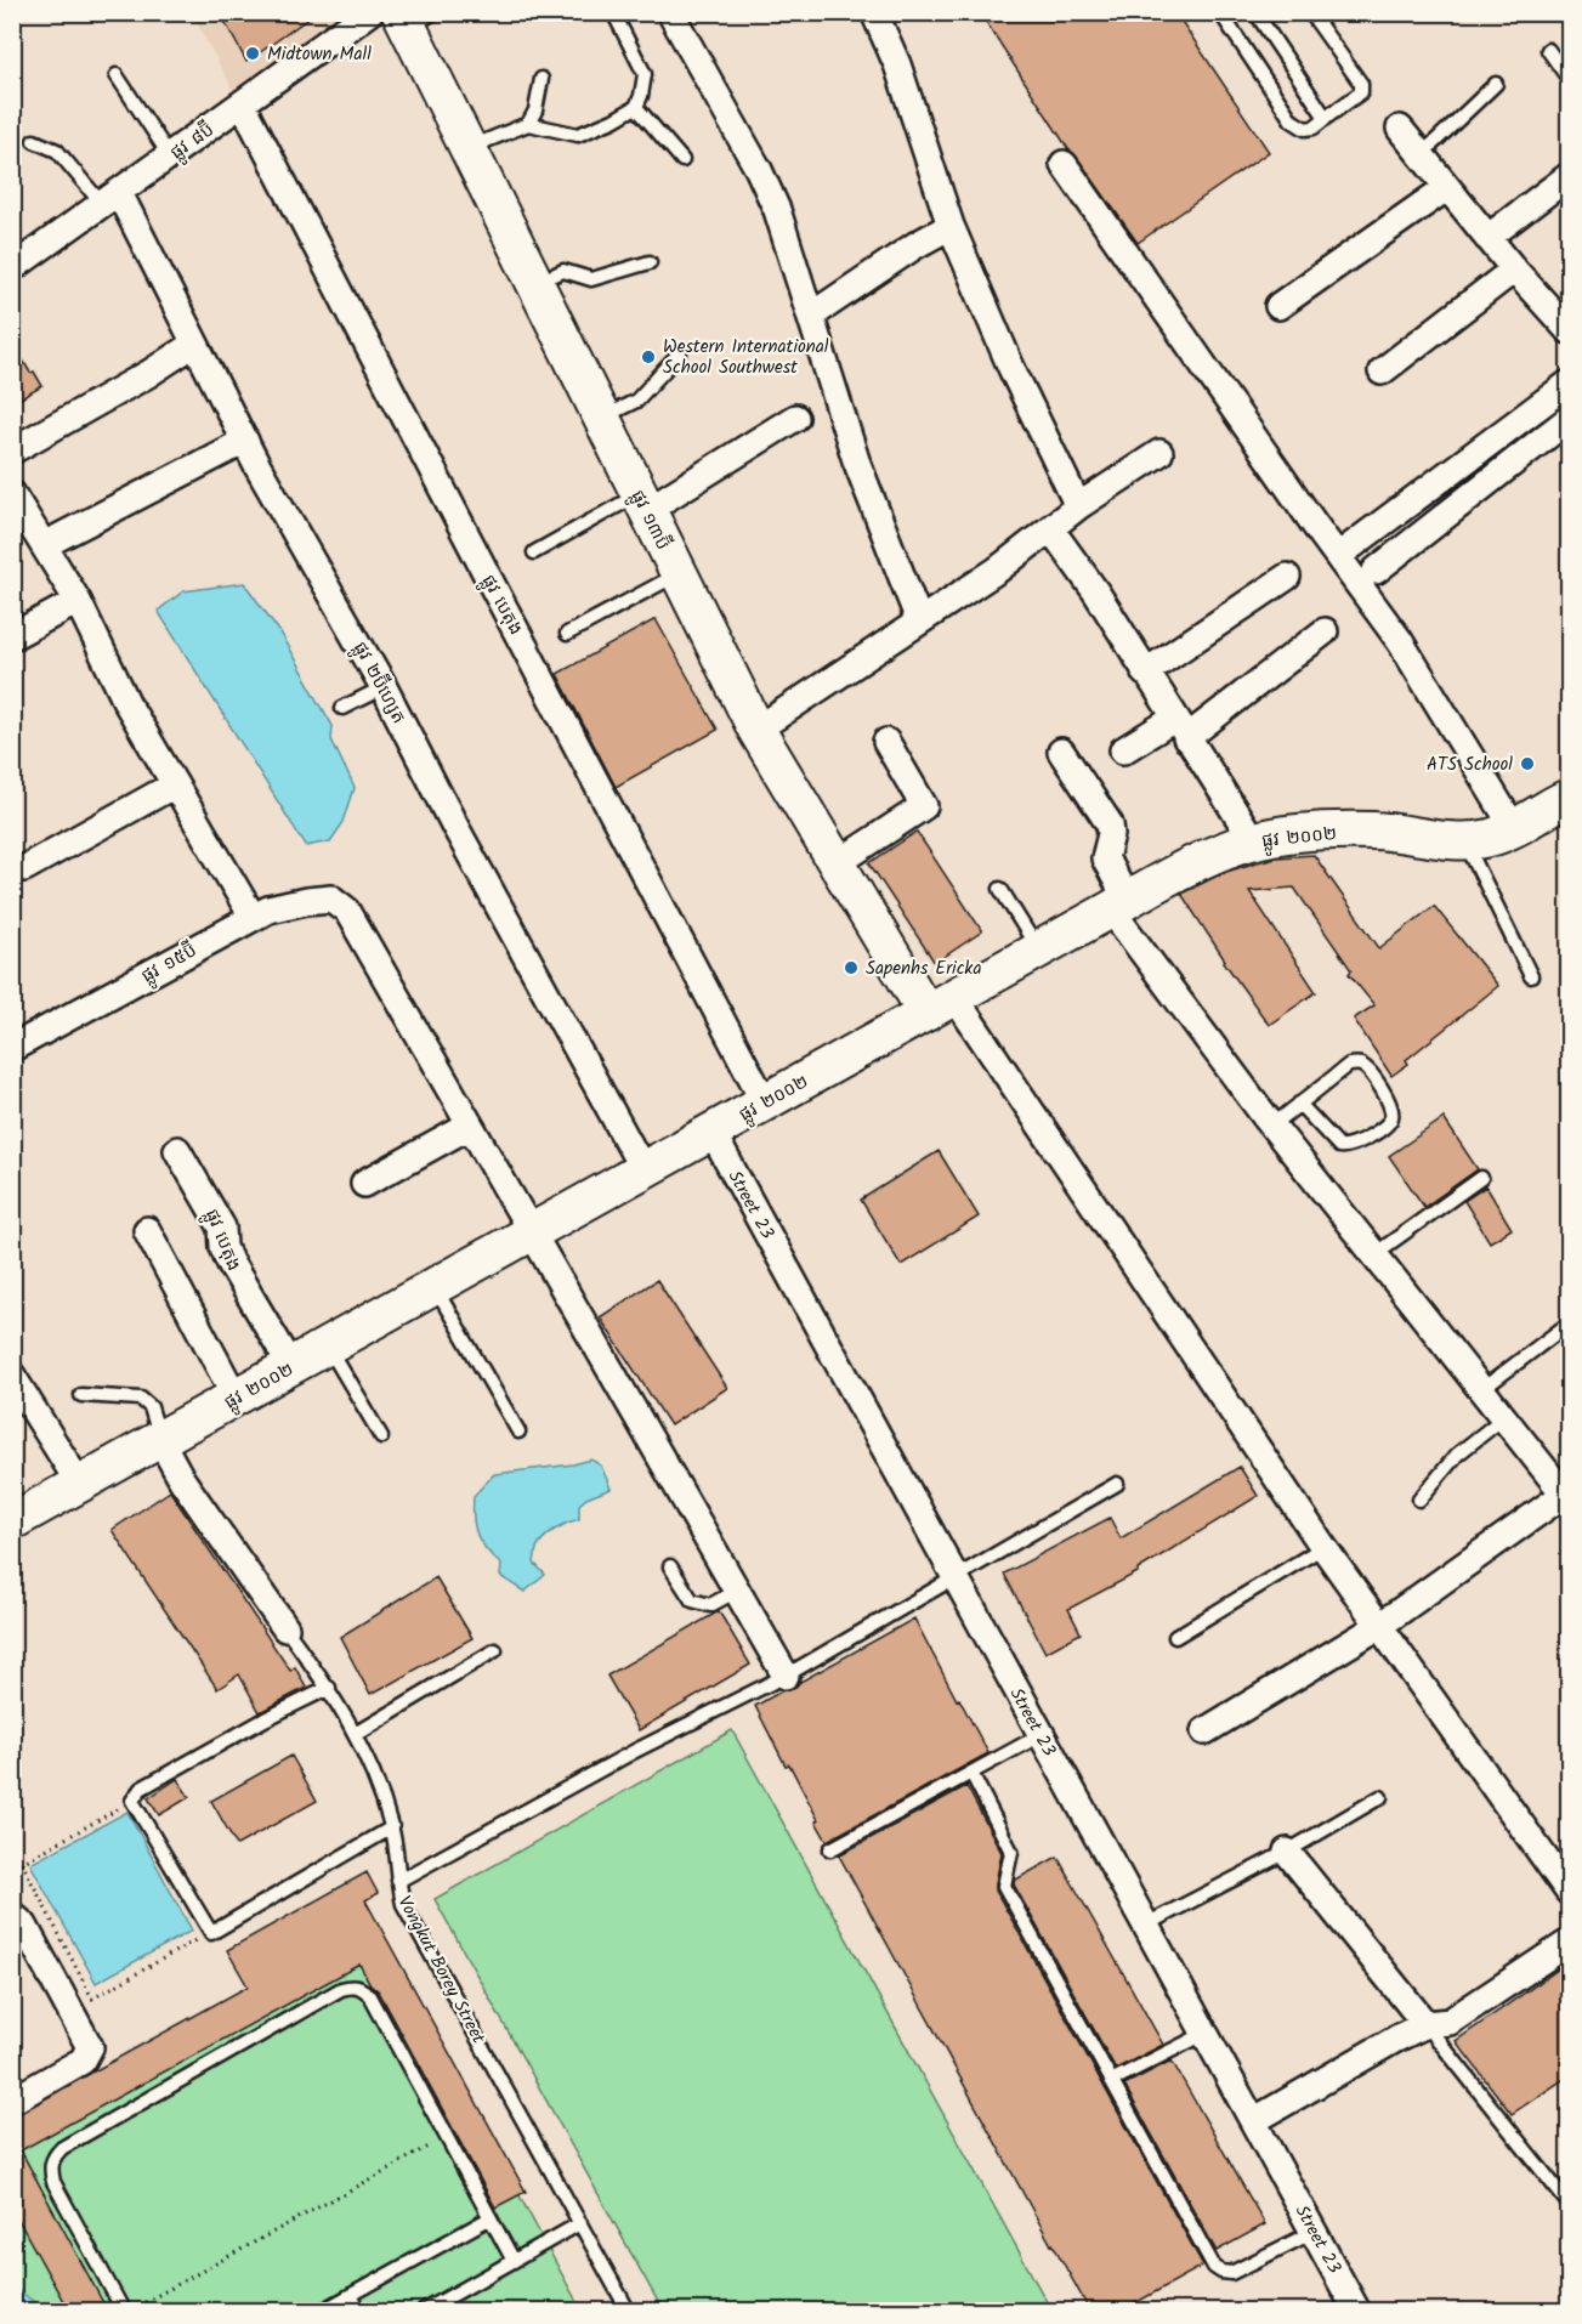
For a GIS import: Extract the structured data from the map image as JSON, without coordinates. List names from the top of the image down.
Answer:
{
  "streets": {
    "street": [
      "ផ្លូវ ៨ប៊ី",
      "ផ្លូវ ១៣ប៊ី",
      "ផ្លូវ បេតុង",
      "ផ្លូវ ២ប៊ីហ្សេត",
      "ផ្លូវ ២០០២",
      "ផ្លូវ ១៥ប៊ី",
      "Street 23",
      "Vongkut Borey Street"
    ]
  },
  "crossings": [
    ["ផ្លូវ ៨ប៊ី", "ផ្លូវ បេតុង"],
    ["ផ្លូវ ៨ប៊ី", "ផ្លូវ ២ប៊ីហ្សេត"],
    ["ផ្លូវ ១៣ប៊ី", "ផ្លូវ ២០០២"],
    ["ផ្លូវ បេតុង", "ផ្លូវ ២០០២"],
    ["ផ្លូវ ២ប៊ីហ្សេត", "ផ្លូវ ២០០២"],
    ["ផ្លូវ ២០០២", "Street 23"],
    ["ផ្លូវ ២០០២", "Vongkut Borey Street"]
  ],
  "places": [
    "Midtown Mall",
    "Western International School Southwest",
    "ATS School",
    "Sapenhs Ericka"
  ]
}
